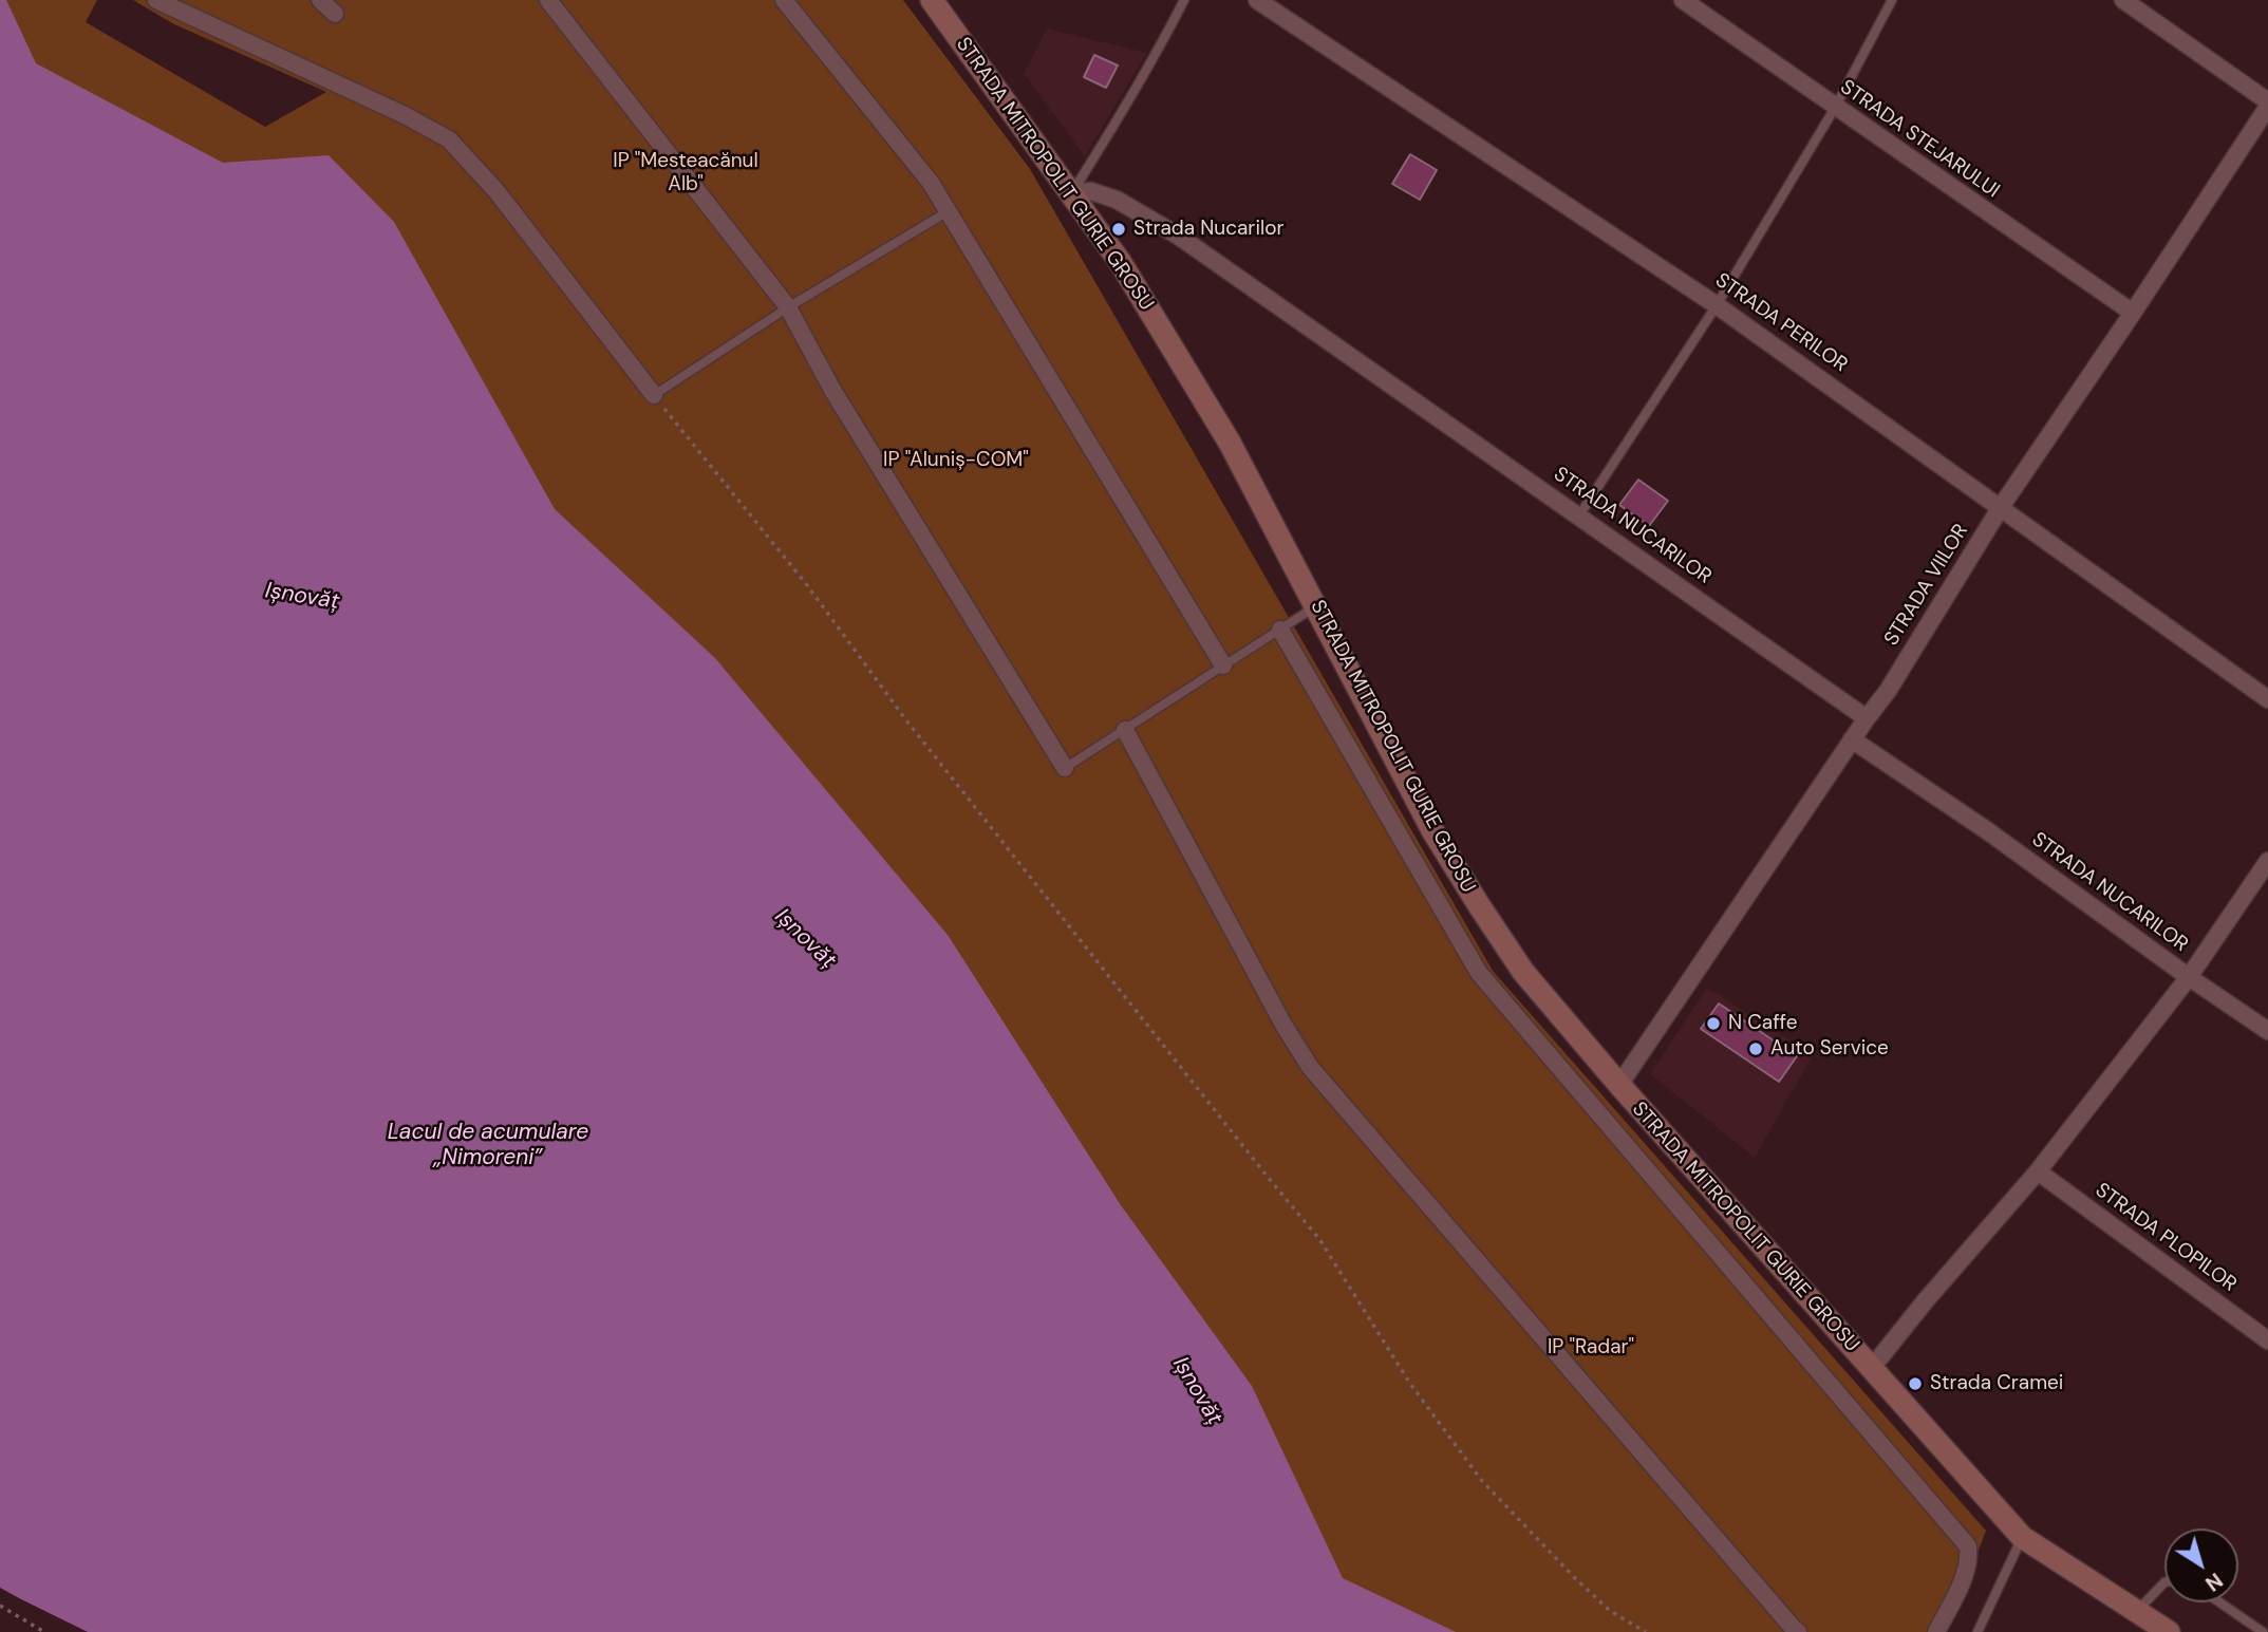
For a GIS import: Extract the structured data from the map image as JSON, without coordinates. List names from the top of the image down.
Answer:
{
  "streets": {
    "main road": ["STRADA MITROPOLIT GURIE GROSU"],
    "street": [
      "STRADA STEJARULUI",
      "STRADA PERILOR",
      "STRADA NUCARILOR",
      "STRADA VIILOR",
      "STRADA PLOPILOR"
    ]
  },
  "crossings": [
    ["STRADA STEJARULUI", "STRADA VIILOR"],
    ["STRADA MITROPOLIT GURIE GROSU", "STRADA NUCARILOR"],
    ["STRADA MITROPOLIT GURIE GROSU", "STRADA VIILOR"],
    ["STRADA PERILOR", "STRADA VIILOR"],
    ["STRADA NUCARILOR", "STRADA VIILOR"]
  ],
  "water": ["Ișnovăț", "Lacul de acumulare „Nimoreni”"],
  "parks": ["IP \"Mesteacănul Alb\"", "IP \"Aluniș-COM\"", "IP \"Radar\""],
  "places": [
    "Strada Nucarilor",
    "N Caffe",
    "Auto Service",
    "Strada Cramei"
  ],
  "north": "bottom right"
}
